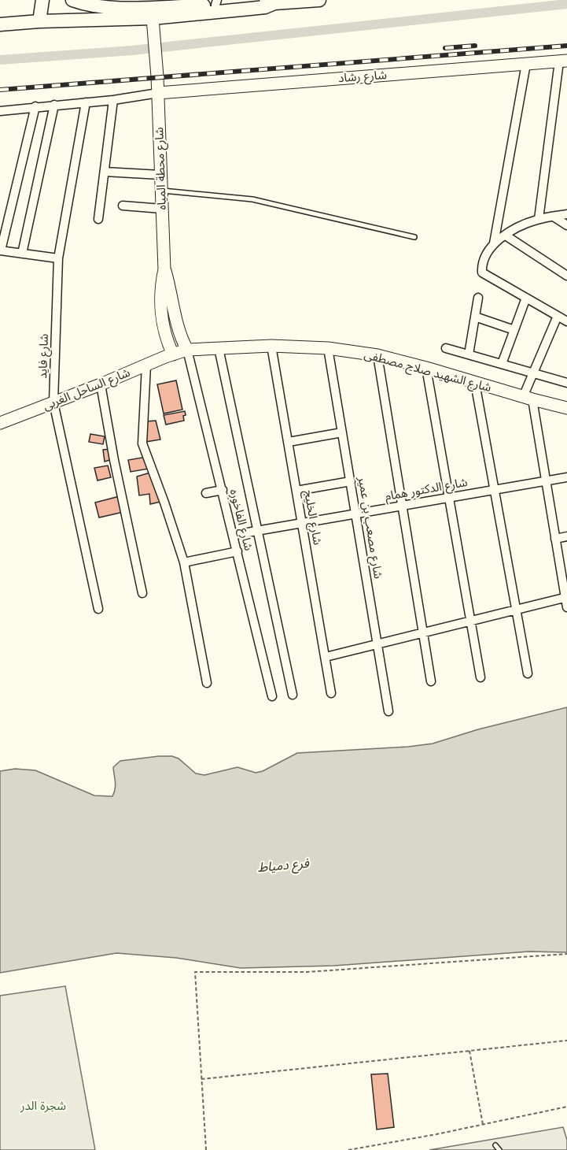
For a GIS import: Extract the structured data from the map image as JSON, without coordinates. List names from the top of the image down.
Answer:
{
  "streets": {
    "main road": [
      "شارع رشاد",
      "شارع محطة المياه",
      "شارع الشهيد صلاح مصطفى",
      "شارع الساحل الغربى"
    ],
    "street": [
      "شارع فايد",
      "شارع الدكتور همام",
      "شارع الخليج",
      "شارع الفاخوره",
      "شارع مصعب بن عمير"
    ]
  },
  "crossings": [
    ["شارع رشاد", "شارع محطة المياه"],
    ["شارع فايد", "شارع الساحل الغربى"],
    ["شارع الشهيد صلاح مصطفى", "شارع الساحل الغربى"],
    ["شارع الشهيد صلاح مصطفى", "شارع الخليج"],
    ["شارع الشهيد صلاح مصطفى", "شارع الفاخوره"],
    ["شارع الشهيد صلاح مصطفى", "شارع مصعب بن عمير"],
    ["شارع الدكتور همام", "شارع الخليج"],
    ["شارع الدكتور همام", "شارع الفاخوره"],
    ["شارع الدكتور همام", "شارع مصعب بن عمير"]
  ],
  "water": ["فرع دمياط"],
  "parks": ["شجرة الدر"]
}
